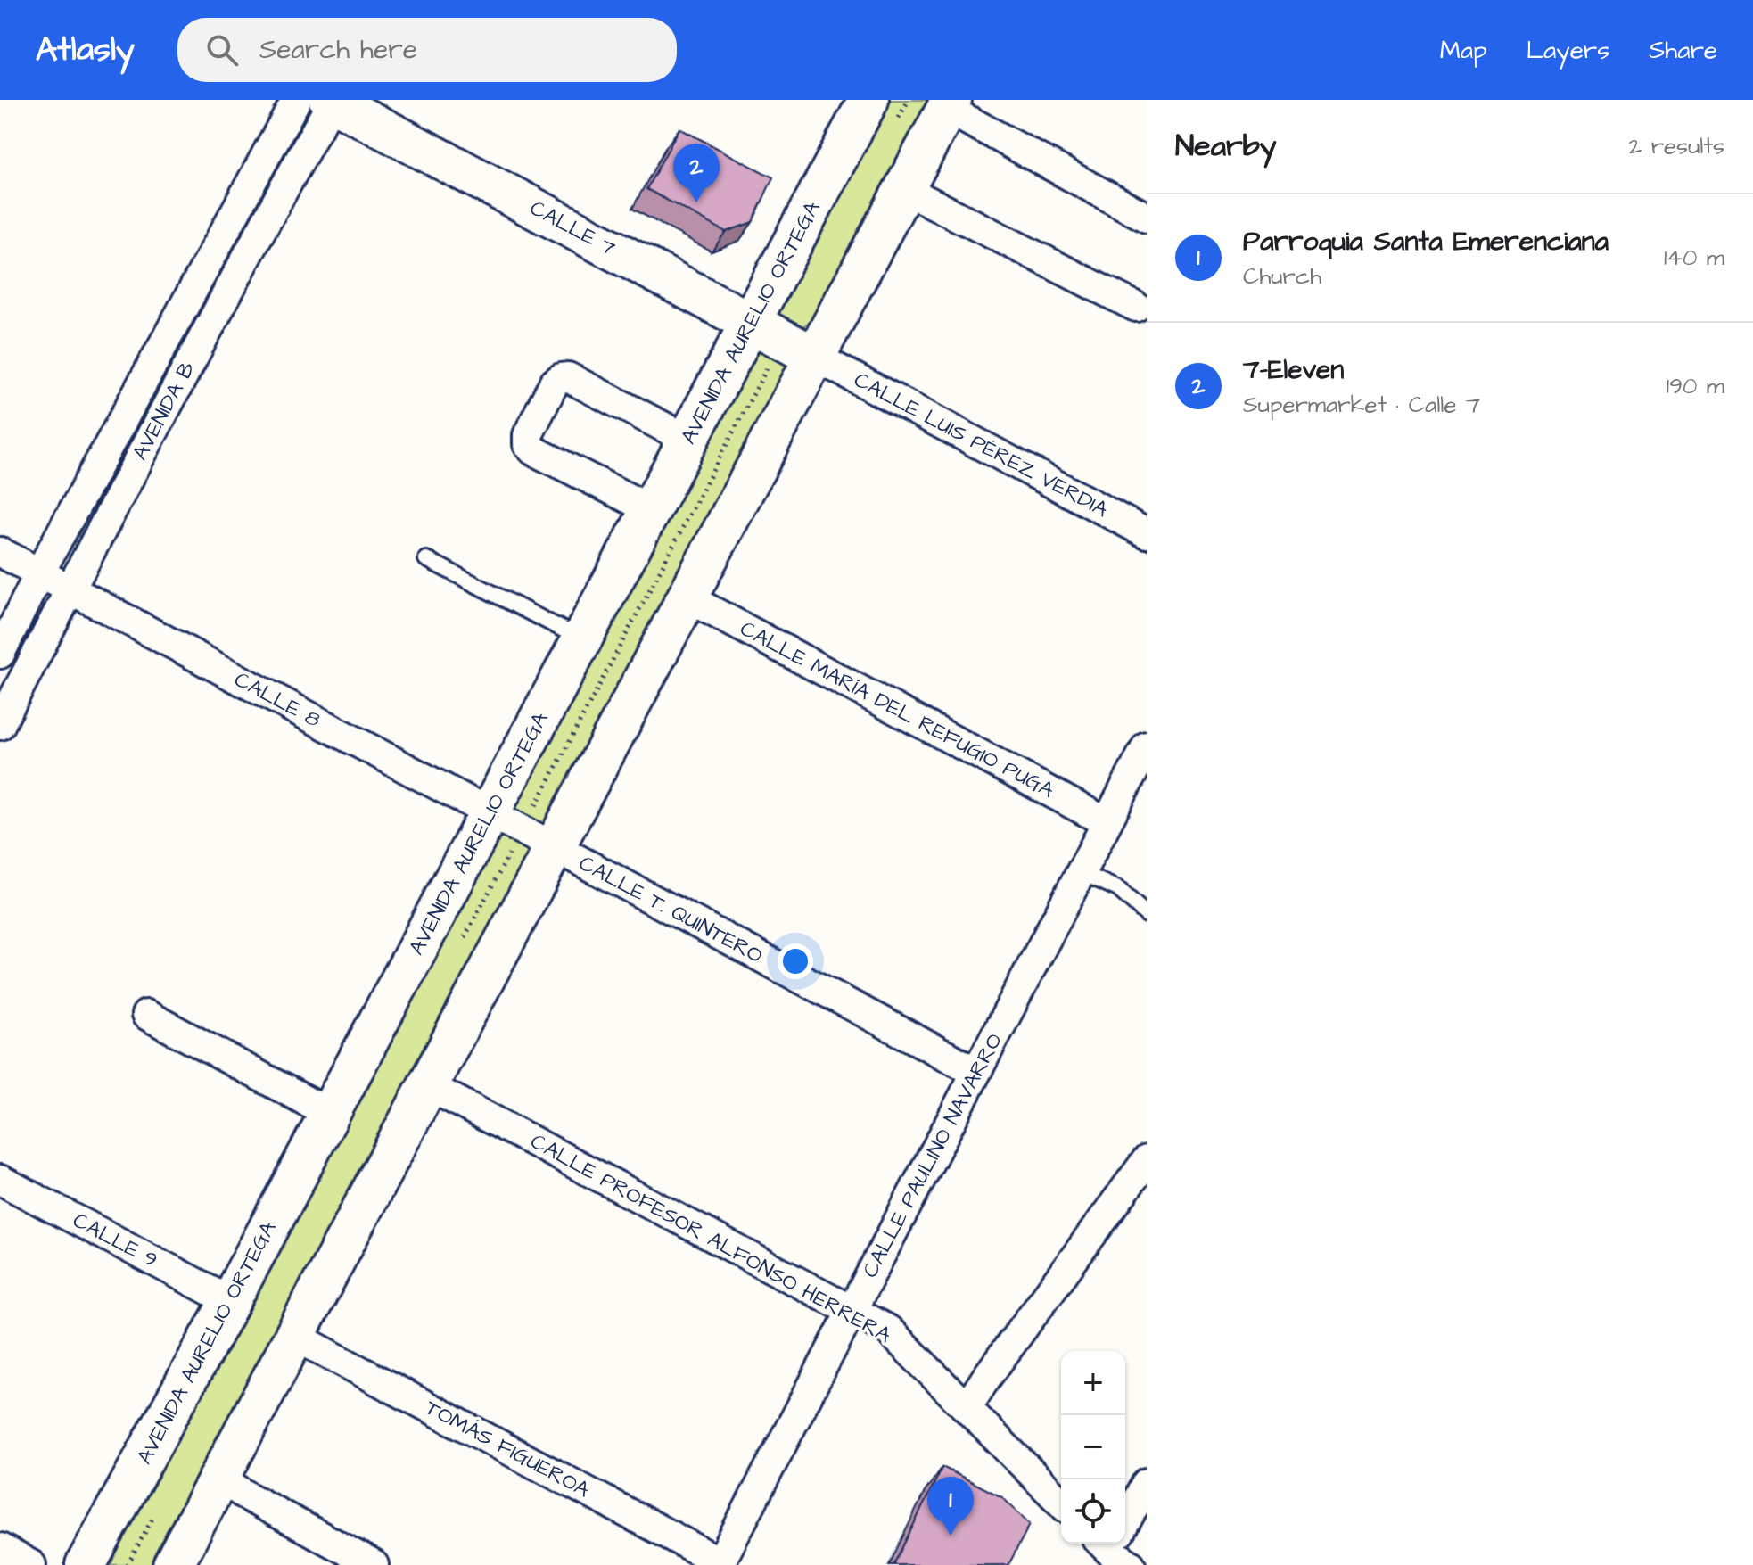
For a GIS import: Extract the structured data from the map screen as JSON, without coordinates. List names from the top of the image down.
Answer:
{
  "streets": {
    "main road": ["CALLE 7", "AVENIDA AURELIO ORTEGA"],
    "street": [
      "AVENIDA B",
      "CALLE LUIS PÉREZ VERDIA",
      "CALLE 8",
      "CALLE MARÍA DEL REFUGIO PUGA",
      "CALLE T. QUINTERO",
      "CALLE PAULINO NAVARRO",
      "CALLE PROFESOR ALFONSO HERRERA",
      "CALLE 9",
      "TOMÁS FIGUEROA"
    ]
  },
  "crossings": [
    ["CALLE 7", "AVENIDA AURELIO ORTEGA"],
    ["CALLE 7", "AVENIDA B"],
    ["CALLE 7", "CALLE LUIS PÉREZ VERDIA"],
    ["AVENIDA AURELIO ORTEGA", "CALLE 8"],
    ["AVENIDA AURELIO ORTEGA", "CALLE 9"],
    ["AVENIDA B", "CALLE 8"],
    ["CALLE 8", "CALLE T. QUINTERO"],
    ["CALLE MARÍA DEL REFUGIO PUGA", "CALLE PAULINO NAVARRO"],
    ["CALLE T. QUINTERO", "CALLE PAULINO NAVARRO"],
    ["CALLE PAULINO NAVARRO", "CALLE PROFESOR ALFONSO HERRERA"],
    ["CALLE PAULINO NAVARRO", "TOMÁS FIGUEROA"]
  ],
  "page": {
    "header": "Atlasly",
    "search": "Search here",
    "nav": ["Map", "Layers", "Share"],
    "heading": ["Nearby", "2 results"],
    "pins": ["2", "1"],
    "list": [
      {
        "mark": "1",
        "name": "Parroquia Santa Emerenciana",
        "note": "Church",
        "value": "140 m"
      },
      {
        "mark": "2",
        "name": "7-Eleven",
        "note": "Supermarket · Calle 7",
        "value": "190 m"
      }
    ],
    "map_buttons": ["+", "−"]
  }
}
